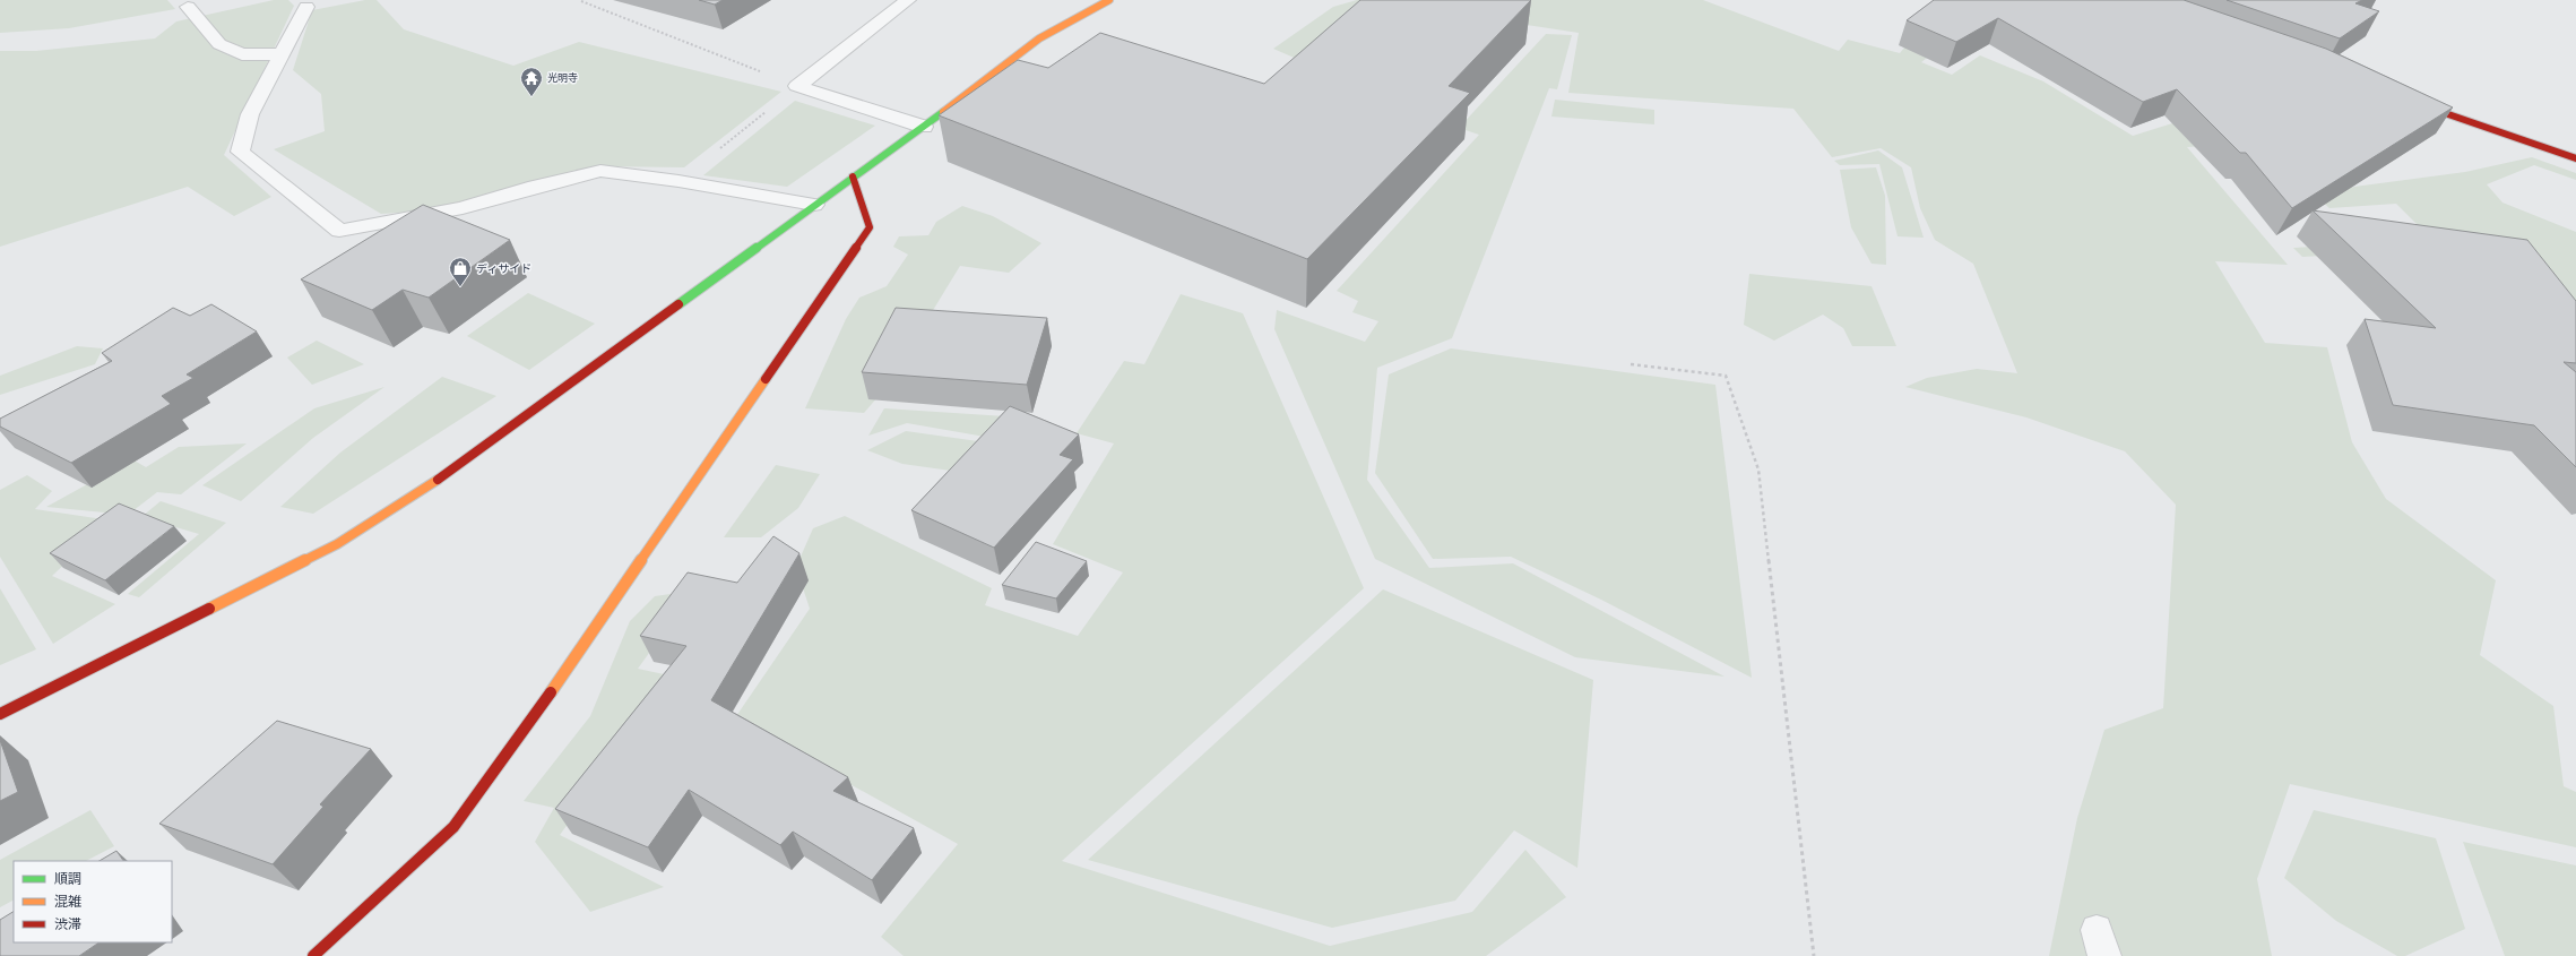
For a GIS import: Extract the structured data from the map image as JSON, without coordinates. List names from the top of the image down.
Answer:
{
  "places": {
    "temple": ["光明寺"],
    "shop": ["ディサイド"]
  },
  "legend": ["順調", "混雑", "渋滞"]
}
